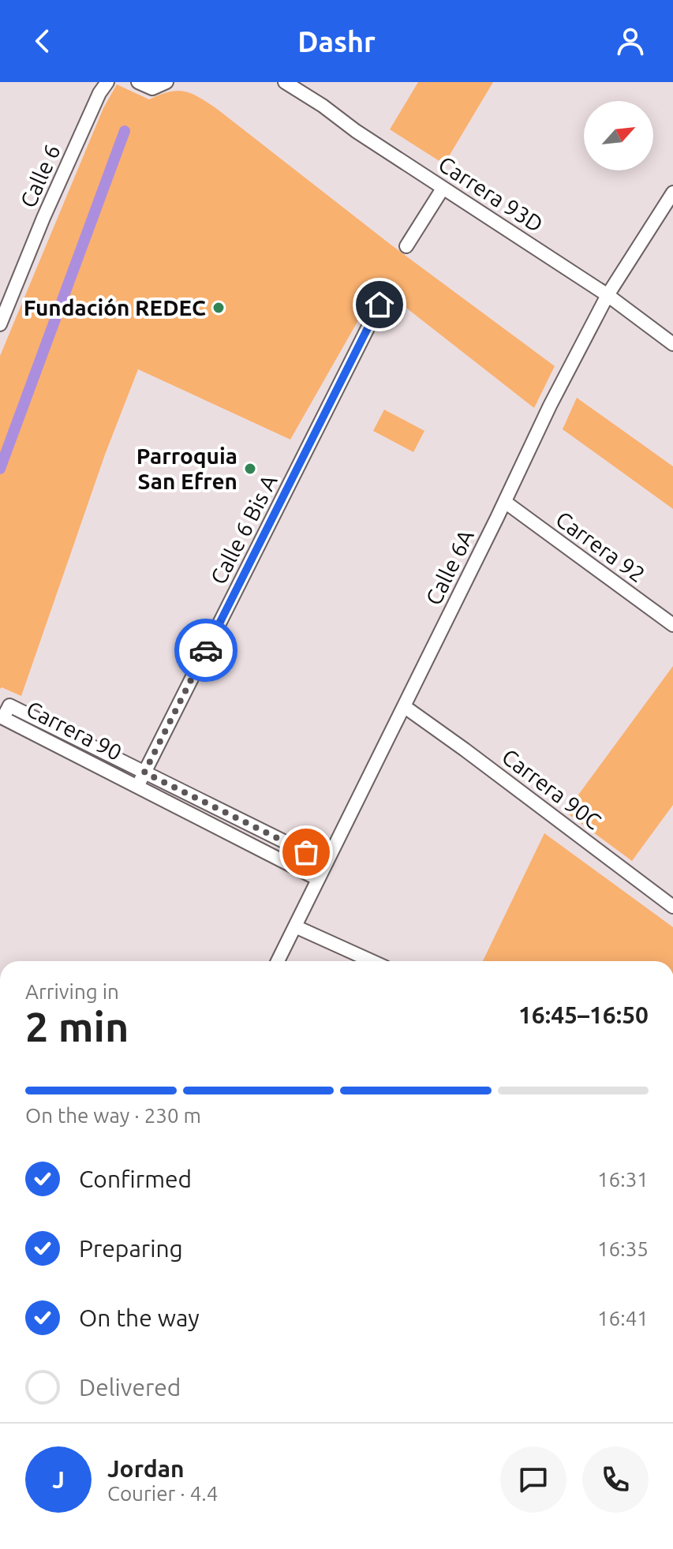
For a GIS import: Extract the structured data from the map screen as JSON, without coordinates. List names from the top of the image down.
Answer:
{
  "streets": {
    "street": [
      "Calle 6",
      "Carrera 93D",
      "Calle 6 Bis A",
      "Carrera 92",
      "Calle 6A",
      "Carrera 90",
      "Carrera 90C"
    ]
  },
  "crossings": [
    ["Carrera 93D", "Calle 6A"],
    ["Calle 6 Bis A", "Carrera 90"],
    ["Carrera 92", "Calle 6A"],
    ["Calle 6A", "Carrera 90"],
    ["Calle 6A", "Carrera 90C"]
  ],
  "places": ["Fundación REDEC", "Parroquia San Efren"],
  "north": "top right",
  "page": {
    "header": "Dashr",
    "heading": ["2 min", "Arriving in", "16:45–16:50"],
    "panel": ["Jordan", "Courier · 4.4"],
    "bar": "On the way · 230 m",
    "list": [
      ["Confirmed", "16:31"],
      ["Preparing", "16:35"],
      ["On the way", "16:41"],
      "Delivered"
    ],
    "round": "J"
  }
}
